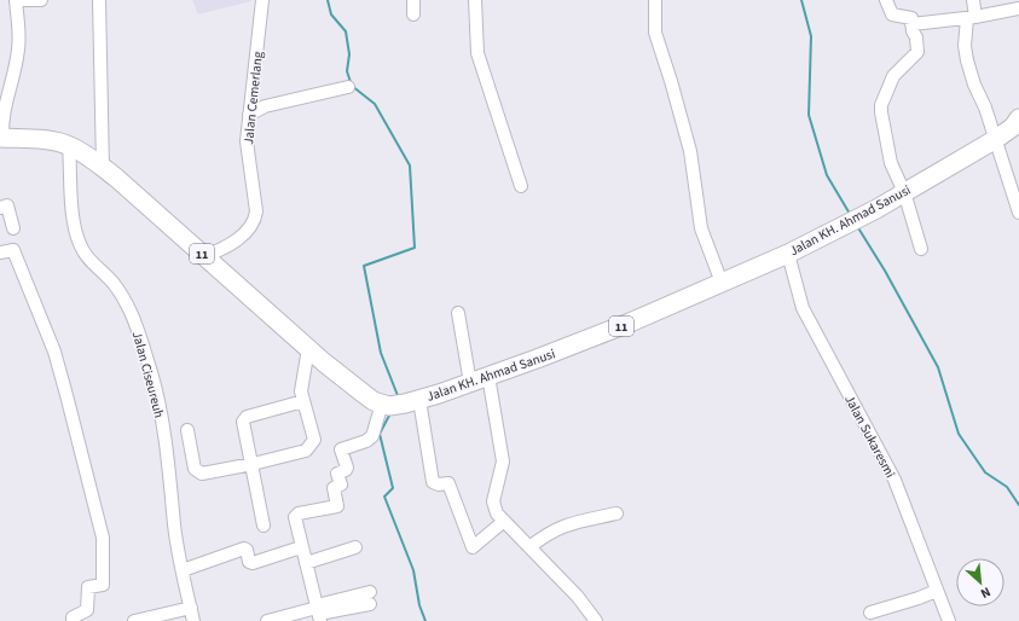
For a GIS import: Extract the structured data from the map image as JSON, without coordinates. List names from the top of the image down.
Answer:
{
  "streets": {
    "highway": ["Jalan KH. Ahmad Sanusi", "11"],
    "street": ["Jalan Cemerlang", "Jalan Ciseureuh", "Jalan Sukaresmi"]
  },
  "crossings": [
    ["Jalan Cemerlang", "11"],
    ["Jalan KH. Ahmad Sanusi", "11"],
    ["Jalan KH. Ahmad Sanusi", "Jalan Sukaresmi"],
    ["11", "Jalan Ciseureuh"]
  ],
  "north": "bottom right"
}
